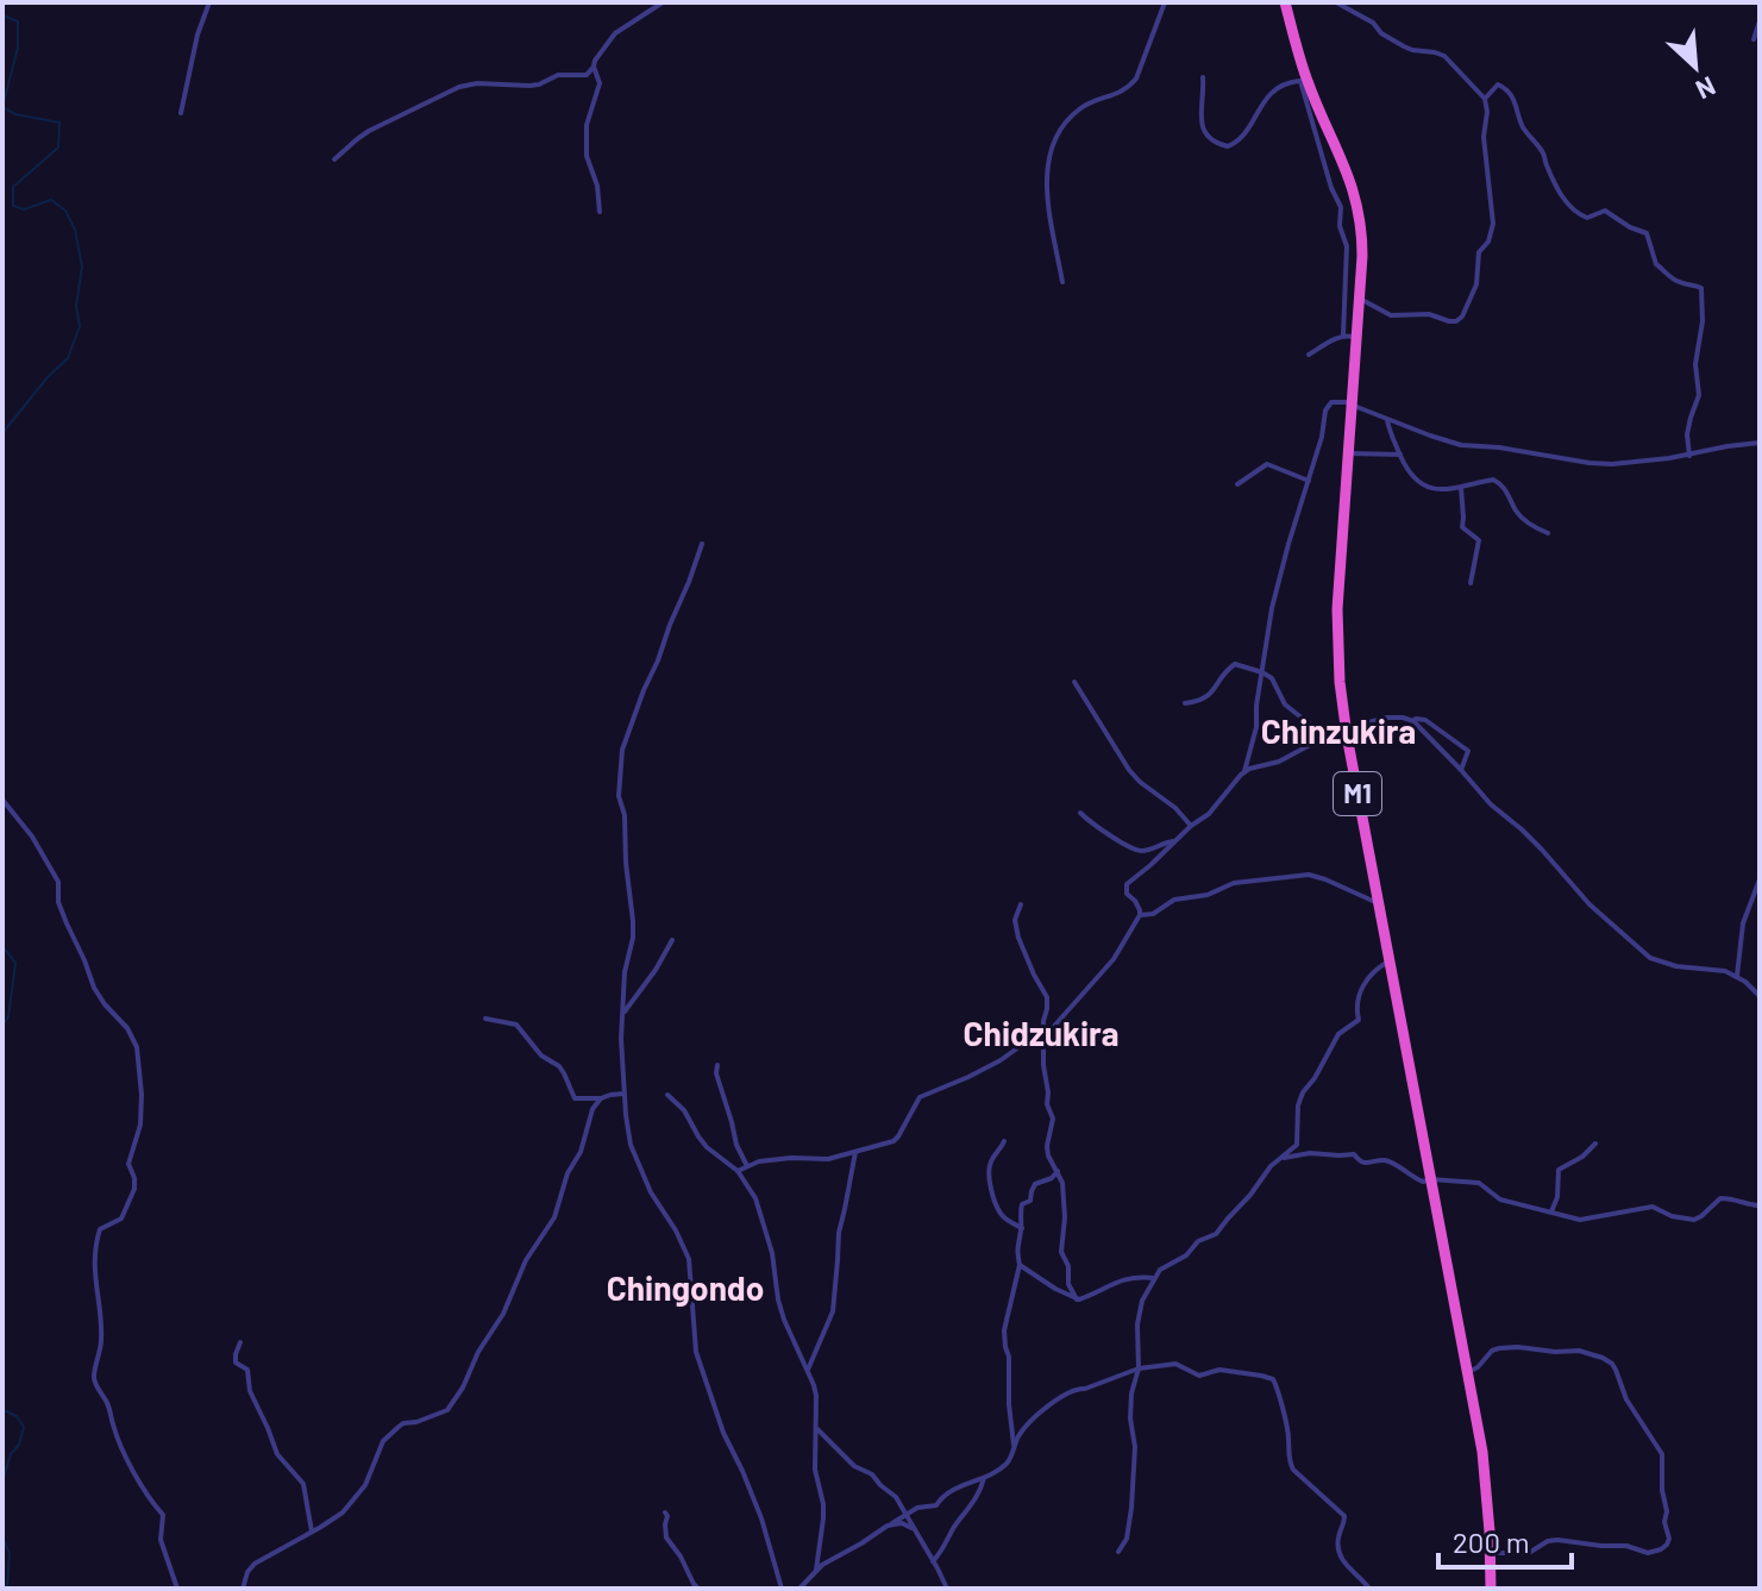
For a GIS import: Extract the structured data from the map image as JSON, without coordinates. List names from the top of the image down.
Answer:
{
  "streets": {
    "highway": ["M1"]
  },
  "districts": ["Chinzukira", "Chidzukira", "Chingondo"],
  "scale_bar": "200 m",
  "north": "bottom right"
}
